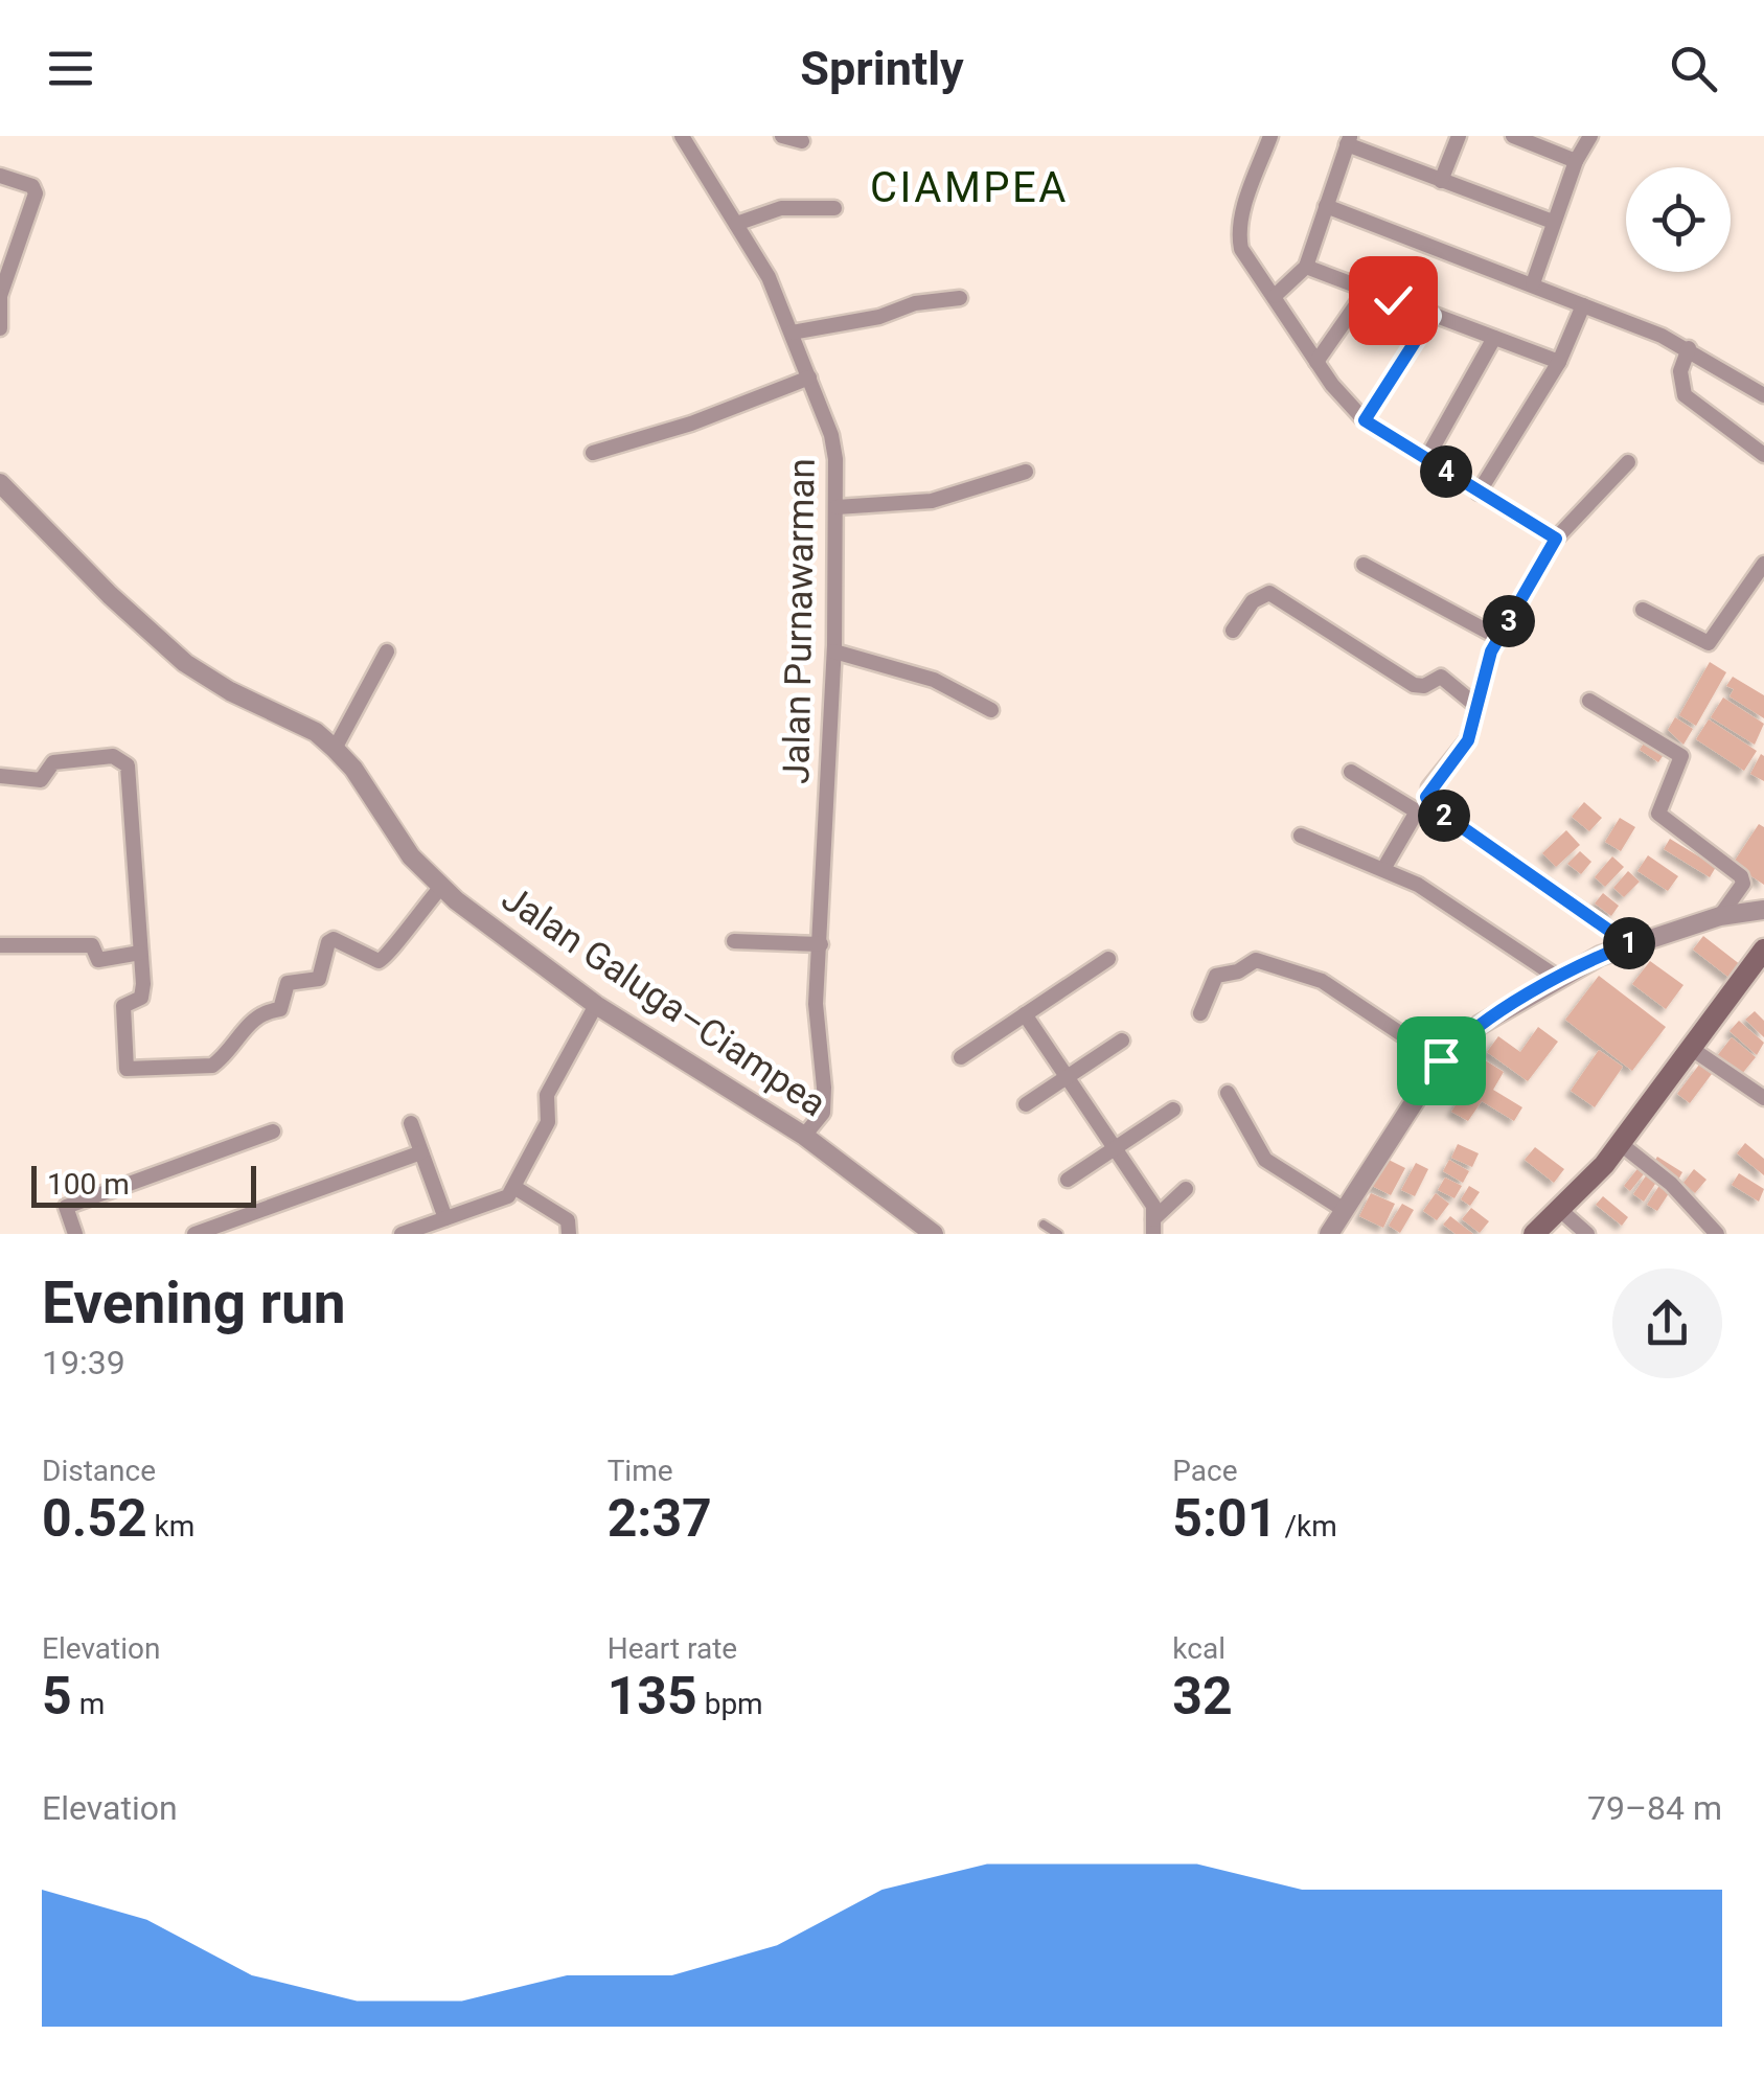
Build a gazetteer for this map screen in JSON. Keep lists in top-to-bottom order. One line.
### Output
{"streets":{"street":["Jalan Purnawarman","Jalan Galuga–Ciampea"]},"crossings":[["Jalan Purnawarman","Jalan Galuga–Ciampea"]],"districts":["CIAMPEA"],"scale_bar":"100 m","page":{"header":"Sprintly","pins":["4","3","2","1"],"scale":"100 m","heading":["Evening run","19:39"],"stats":[["Distance","0.52 km"],["Time","2:37"],["Pace","5:01 /km"],["Elevation","5 m"],["Heart rate","135 bpm"],["kcal","32"]],"chart":["Elevation","79–84 m"]}}
